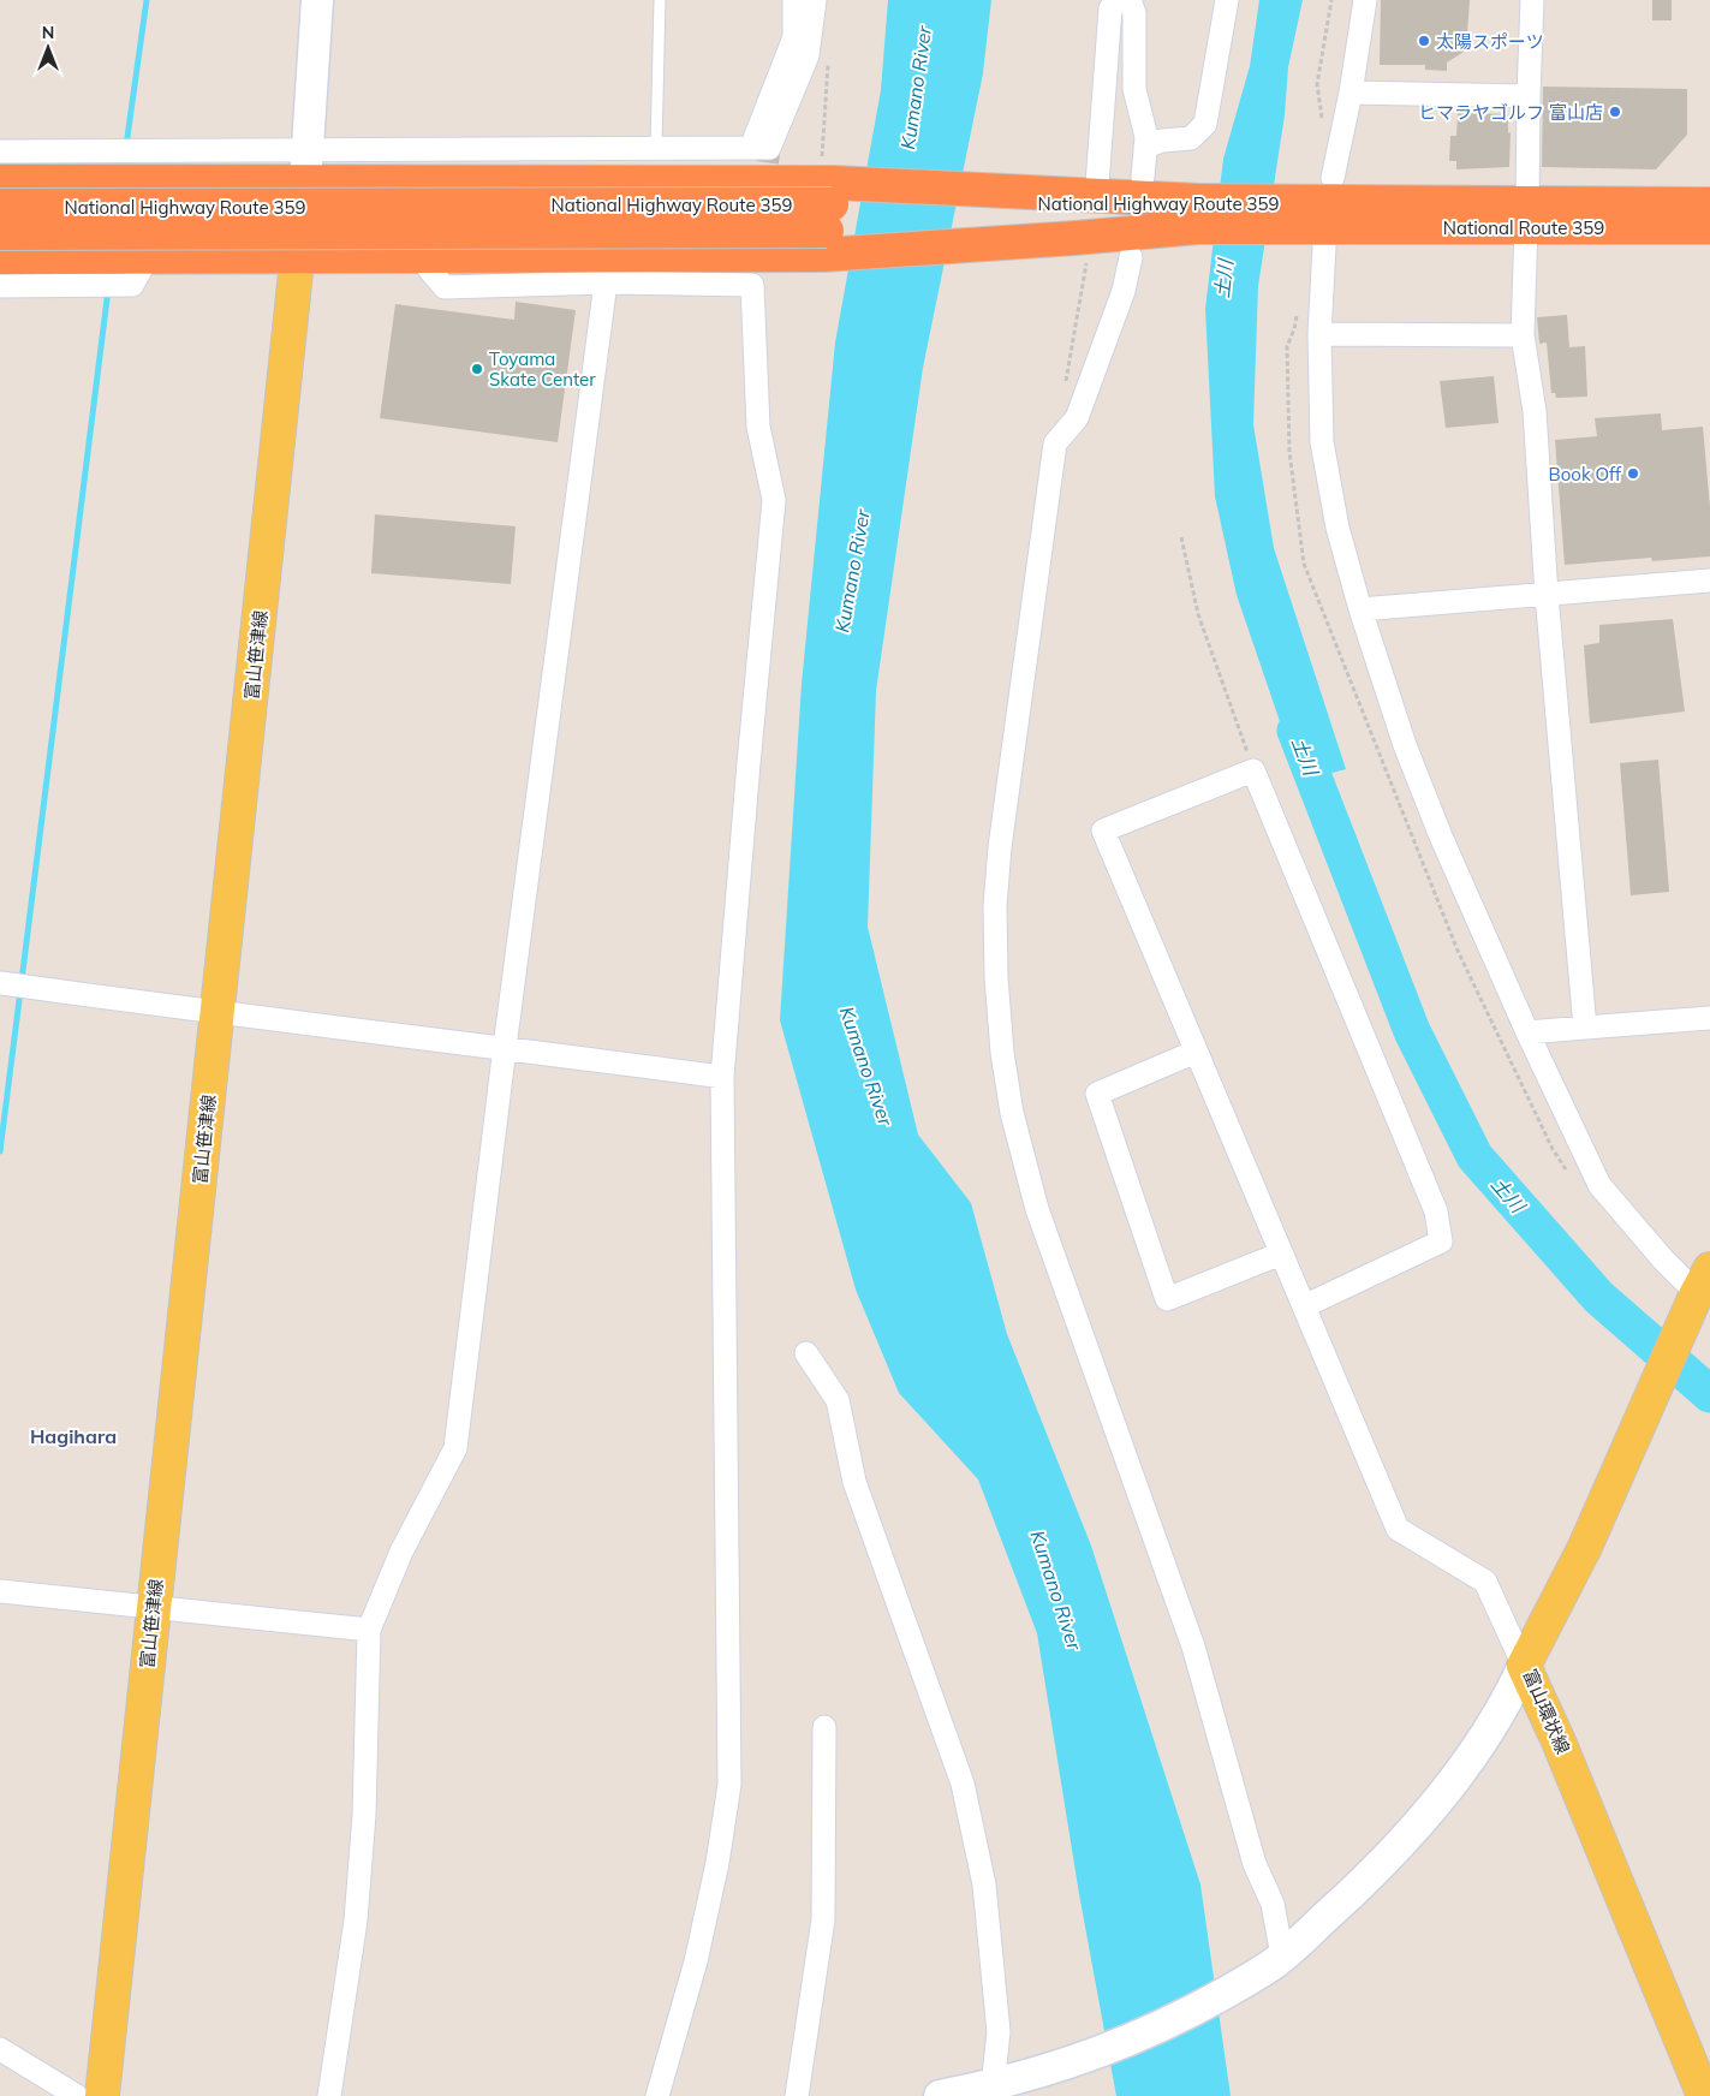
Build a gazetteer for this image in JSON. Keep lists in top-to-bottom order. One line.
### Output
{"streets":{"highway":["National Highway Route 359","National Route 359"],"main road":["富山笹津線","富山環状線"]},"crossings":[["National Highway Route 359","National Route 359"]],"districts":["Hagihara"],"water":["Kumano River","土川"],"places":["太陽スポーツ","ヒマラヤゴルフ 富山店","Toyama Skate Center","Book Off"],"north":"top"}
